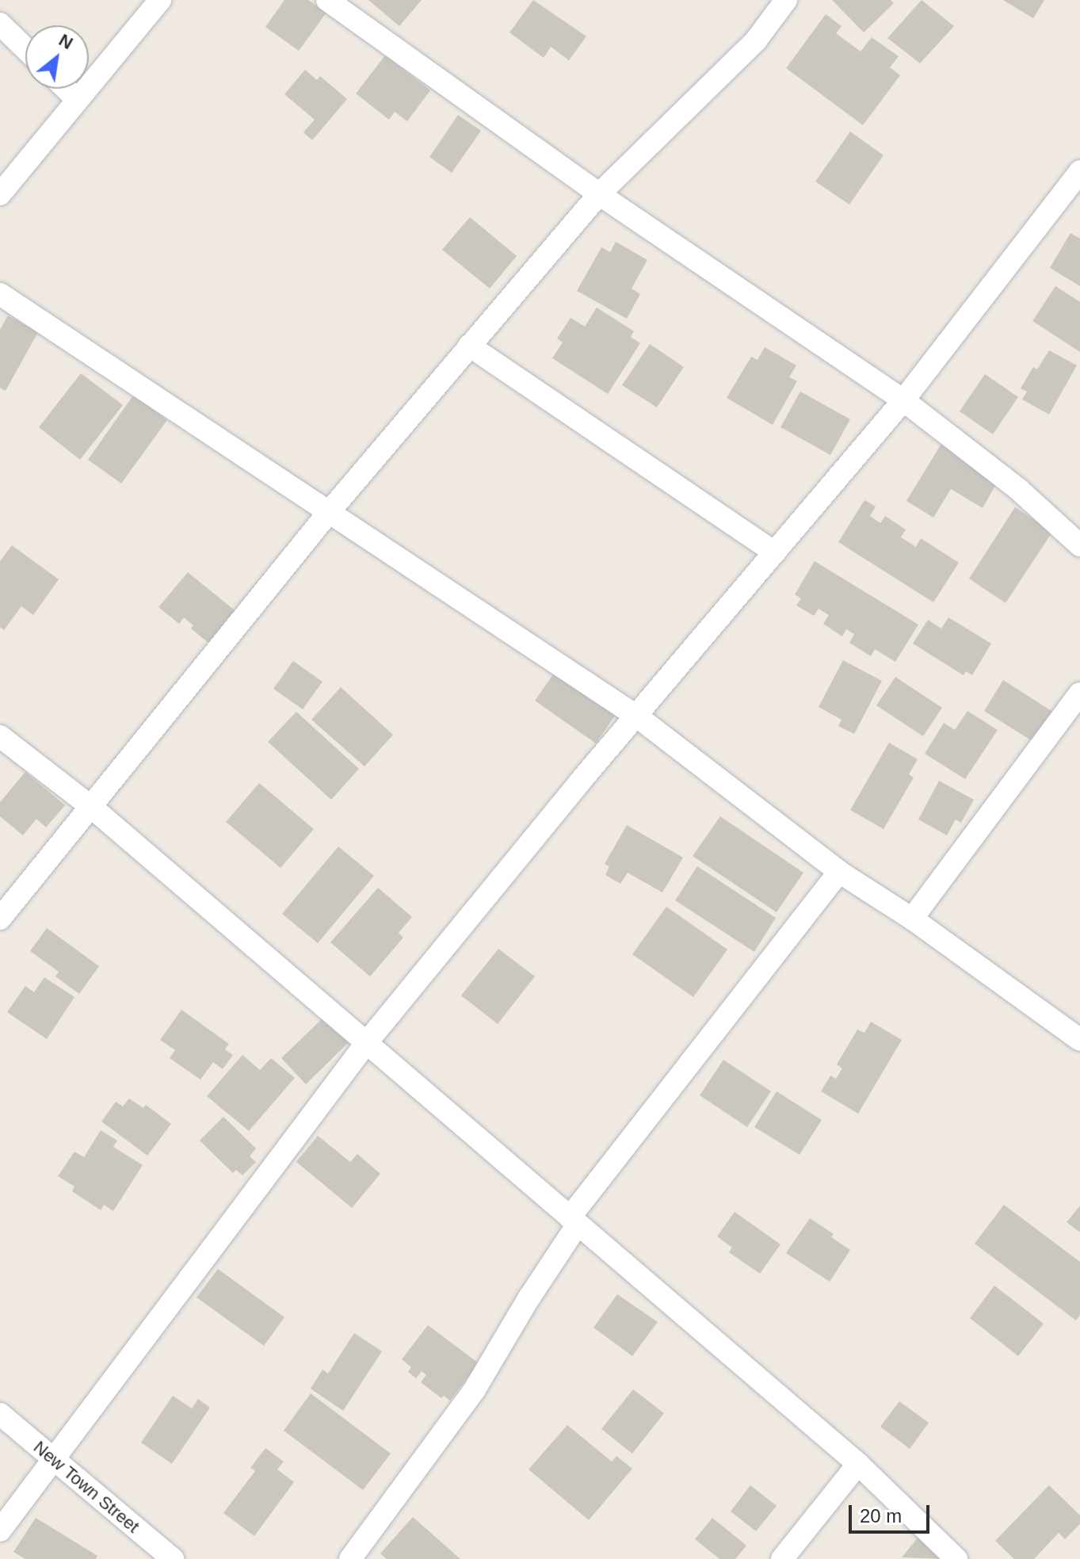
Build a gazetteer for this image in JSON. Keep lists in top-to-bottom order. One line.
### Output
{"streets":{"street":["New Town Street"]},"scale_bar":"20 m","north":"top right"}
